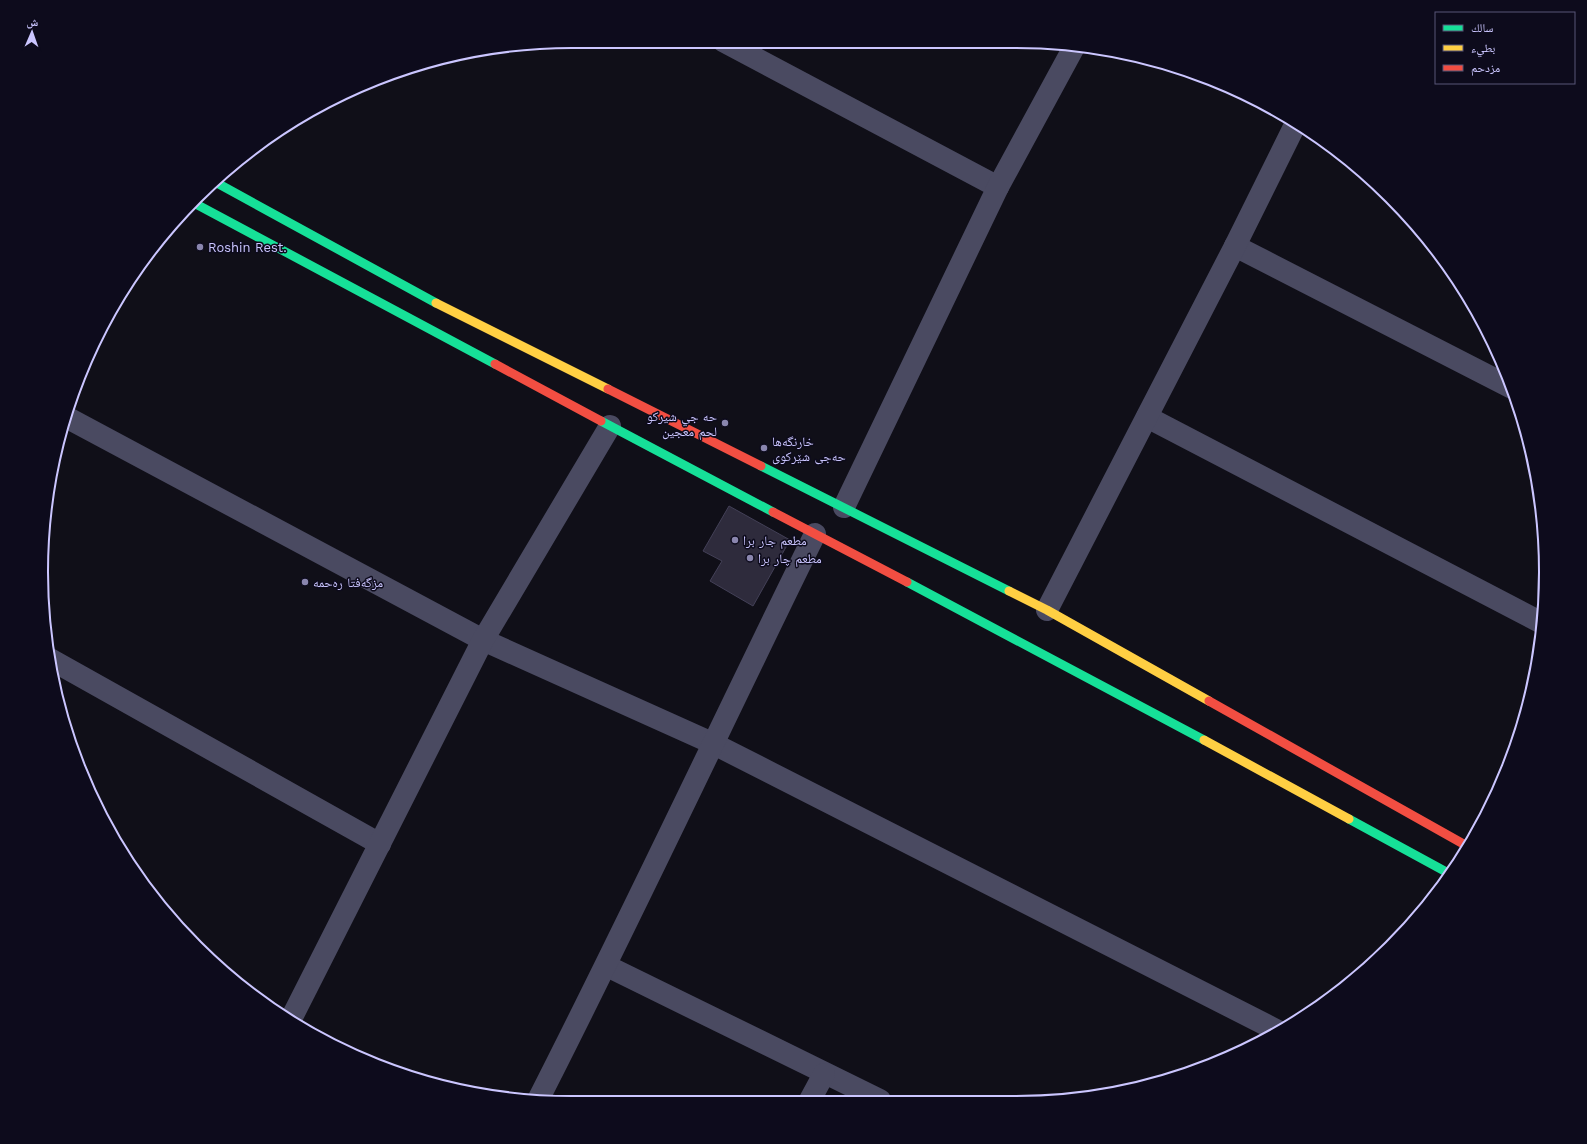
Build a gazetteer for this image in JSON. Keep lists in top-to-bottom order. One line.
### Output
{"places":["Roshin Rest.","حه جي شيركو لحم معجين","خارنگەها حەجى شێركوى","مطعم جار برا","مطعم چار برا","مزگەفتا رەحمە"],"legend":["سالك","بطيء","مزدحم"],"north":"top"}
